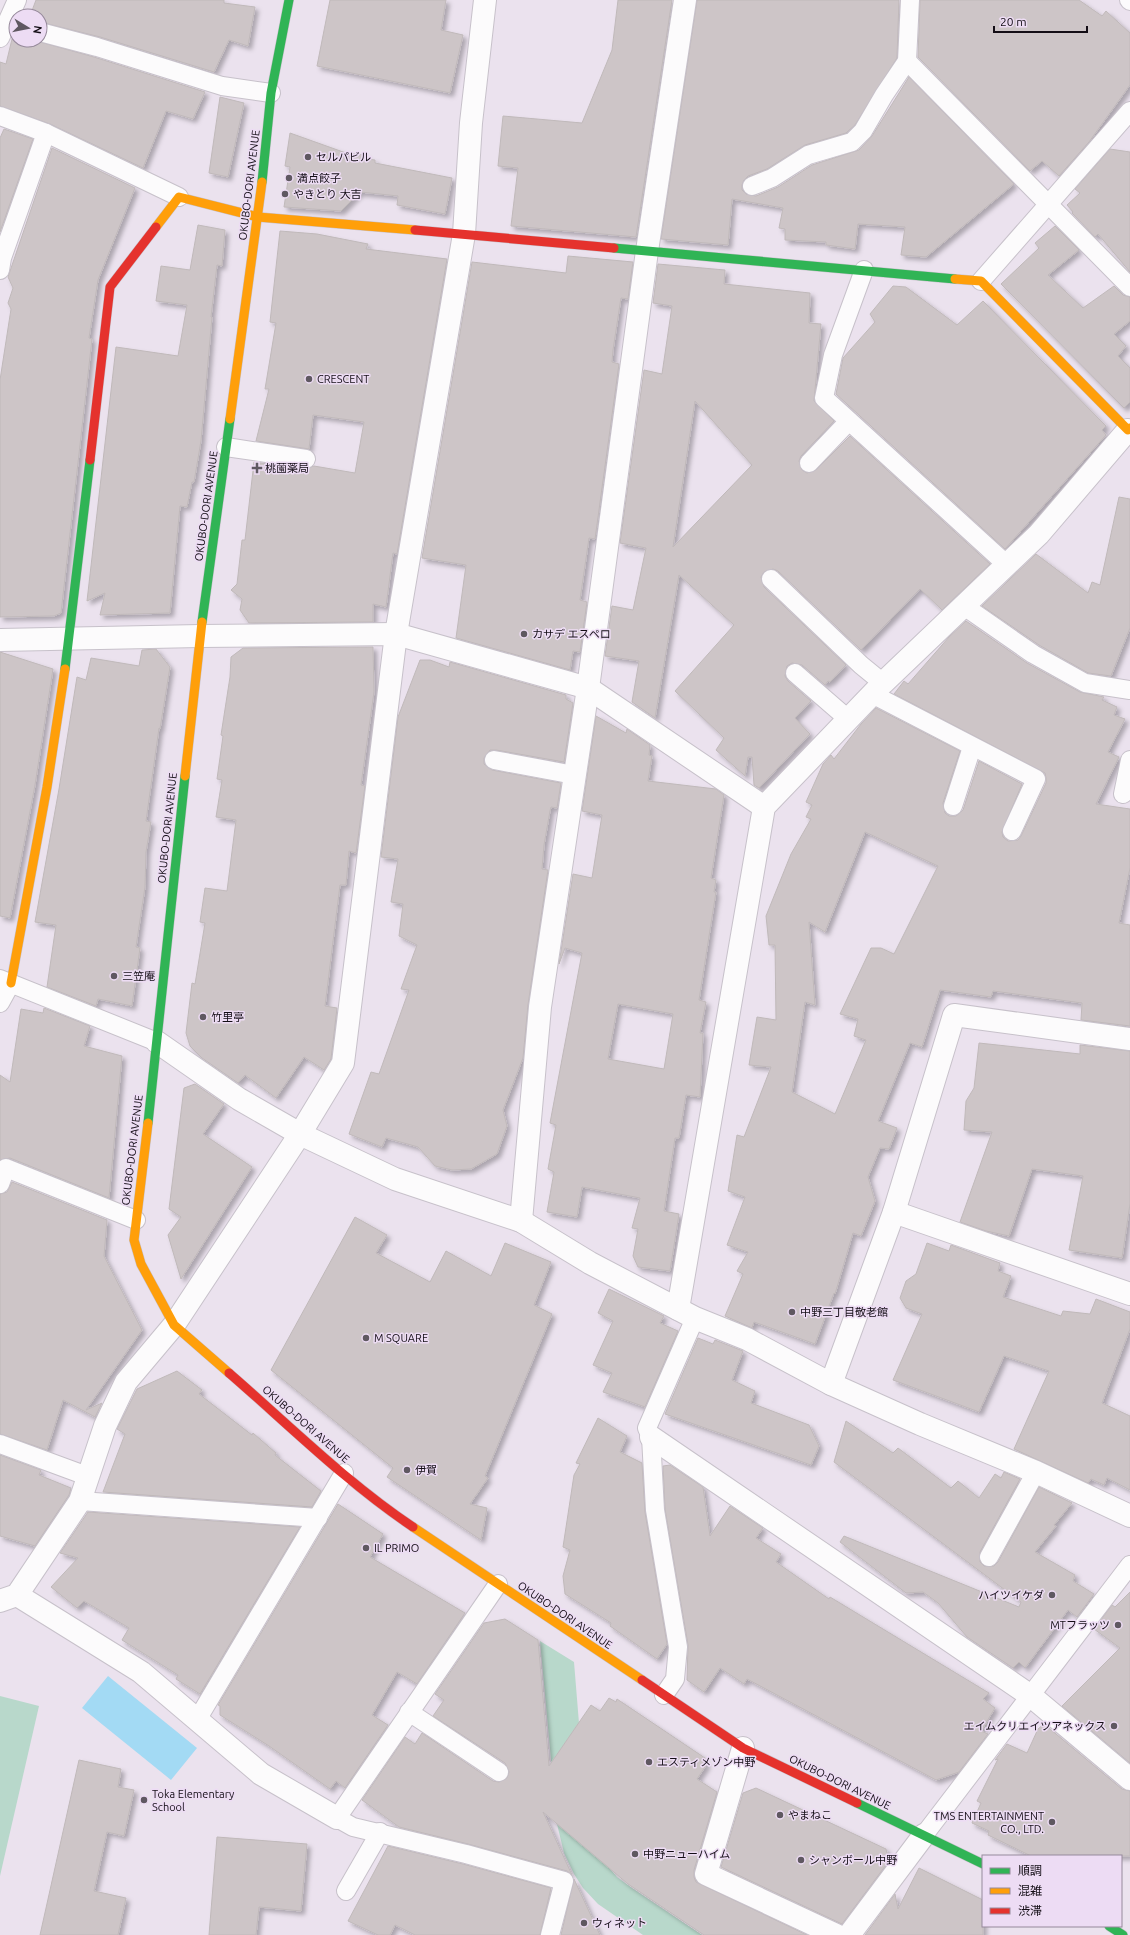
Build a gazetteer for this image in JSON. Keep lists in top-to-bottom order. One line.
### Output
{"streets":{"main road":["OKUBO-DORI AVENUE"]},"places":{"other":["セルパビル","満点餃子","やきとり 大吉","CRESCENT","カサデ エスペロ","三笠庵","竹里亭","中野三丁目敬老館","M SQUARE","伊賀","IL PRIMO","ハイツイケダ","MTフラッツ","エイムクリエイツアネックス","エスティメゾン中野","Toka Elementary School","やまねこ","TMS ENTERTAINMENT CO., LTD.","中野ニューハイム","シャンボール中野","ウィネット"],"health":["桃薗薬局"]},"legend":["順調","混雑","渋滞"],"scale_bar":"20 m","north":"right"}
